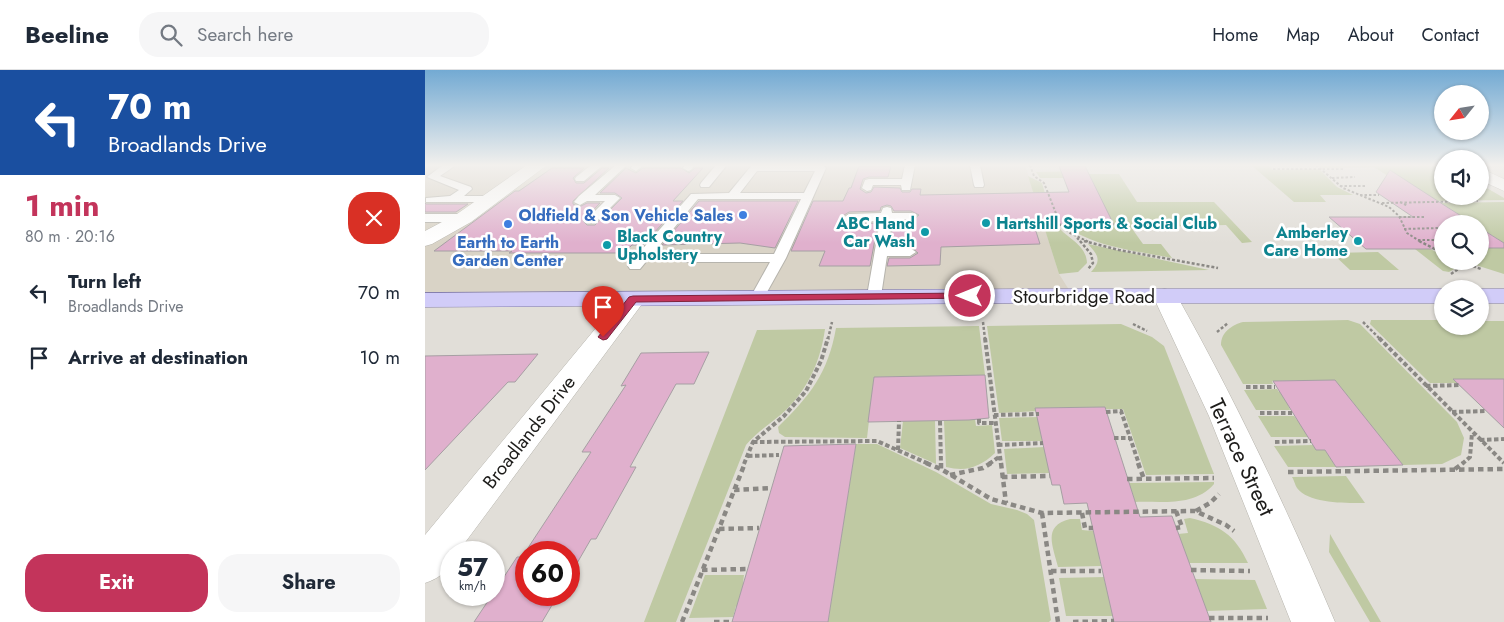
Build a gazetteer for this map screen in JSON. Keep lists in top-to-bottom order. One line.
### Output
{"streets":{"main road":["Stourbridge Road"],"street":["Broadlands Drive","Terrace Street"]},"crossings":[["Stourbridge Road","Broadlands Drive"],["Stourbridge Road","Terrace Street"]],"places":["Oldfield & Son Vehicle Sales","Hartshill Sports & Social Club","Earth to Earth Garden Center","ABC Hand Car Wash","Amberley Care Home","Black Country Upholstery"],"north":"bottom left","page":{"header":"Beeline","search":"Search here","nav":["Home","Map","About","Contact"],"turn":["70 m","Broadlands Drive"],"heading":["1 min","80 m · 20:16"],"list":[{"name":"Turn left","note":"Broadlands Drive","value":"70 m"},{"name":"Arrive at destination","value":"10 m"}],"speed":"57 km/h","limit":"60","buttons":["Exit","Share"]}}
